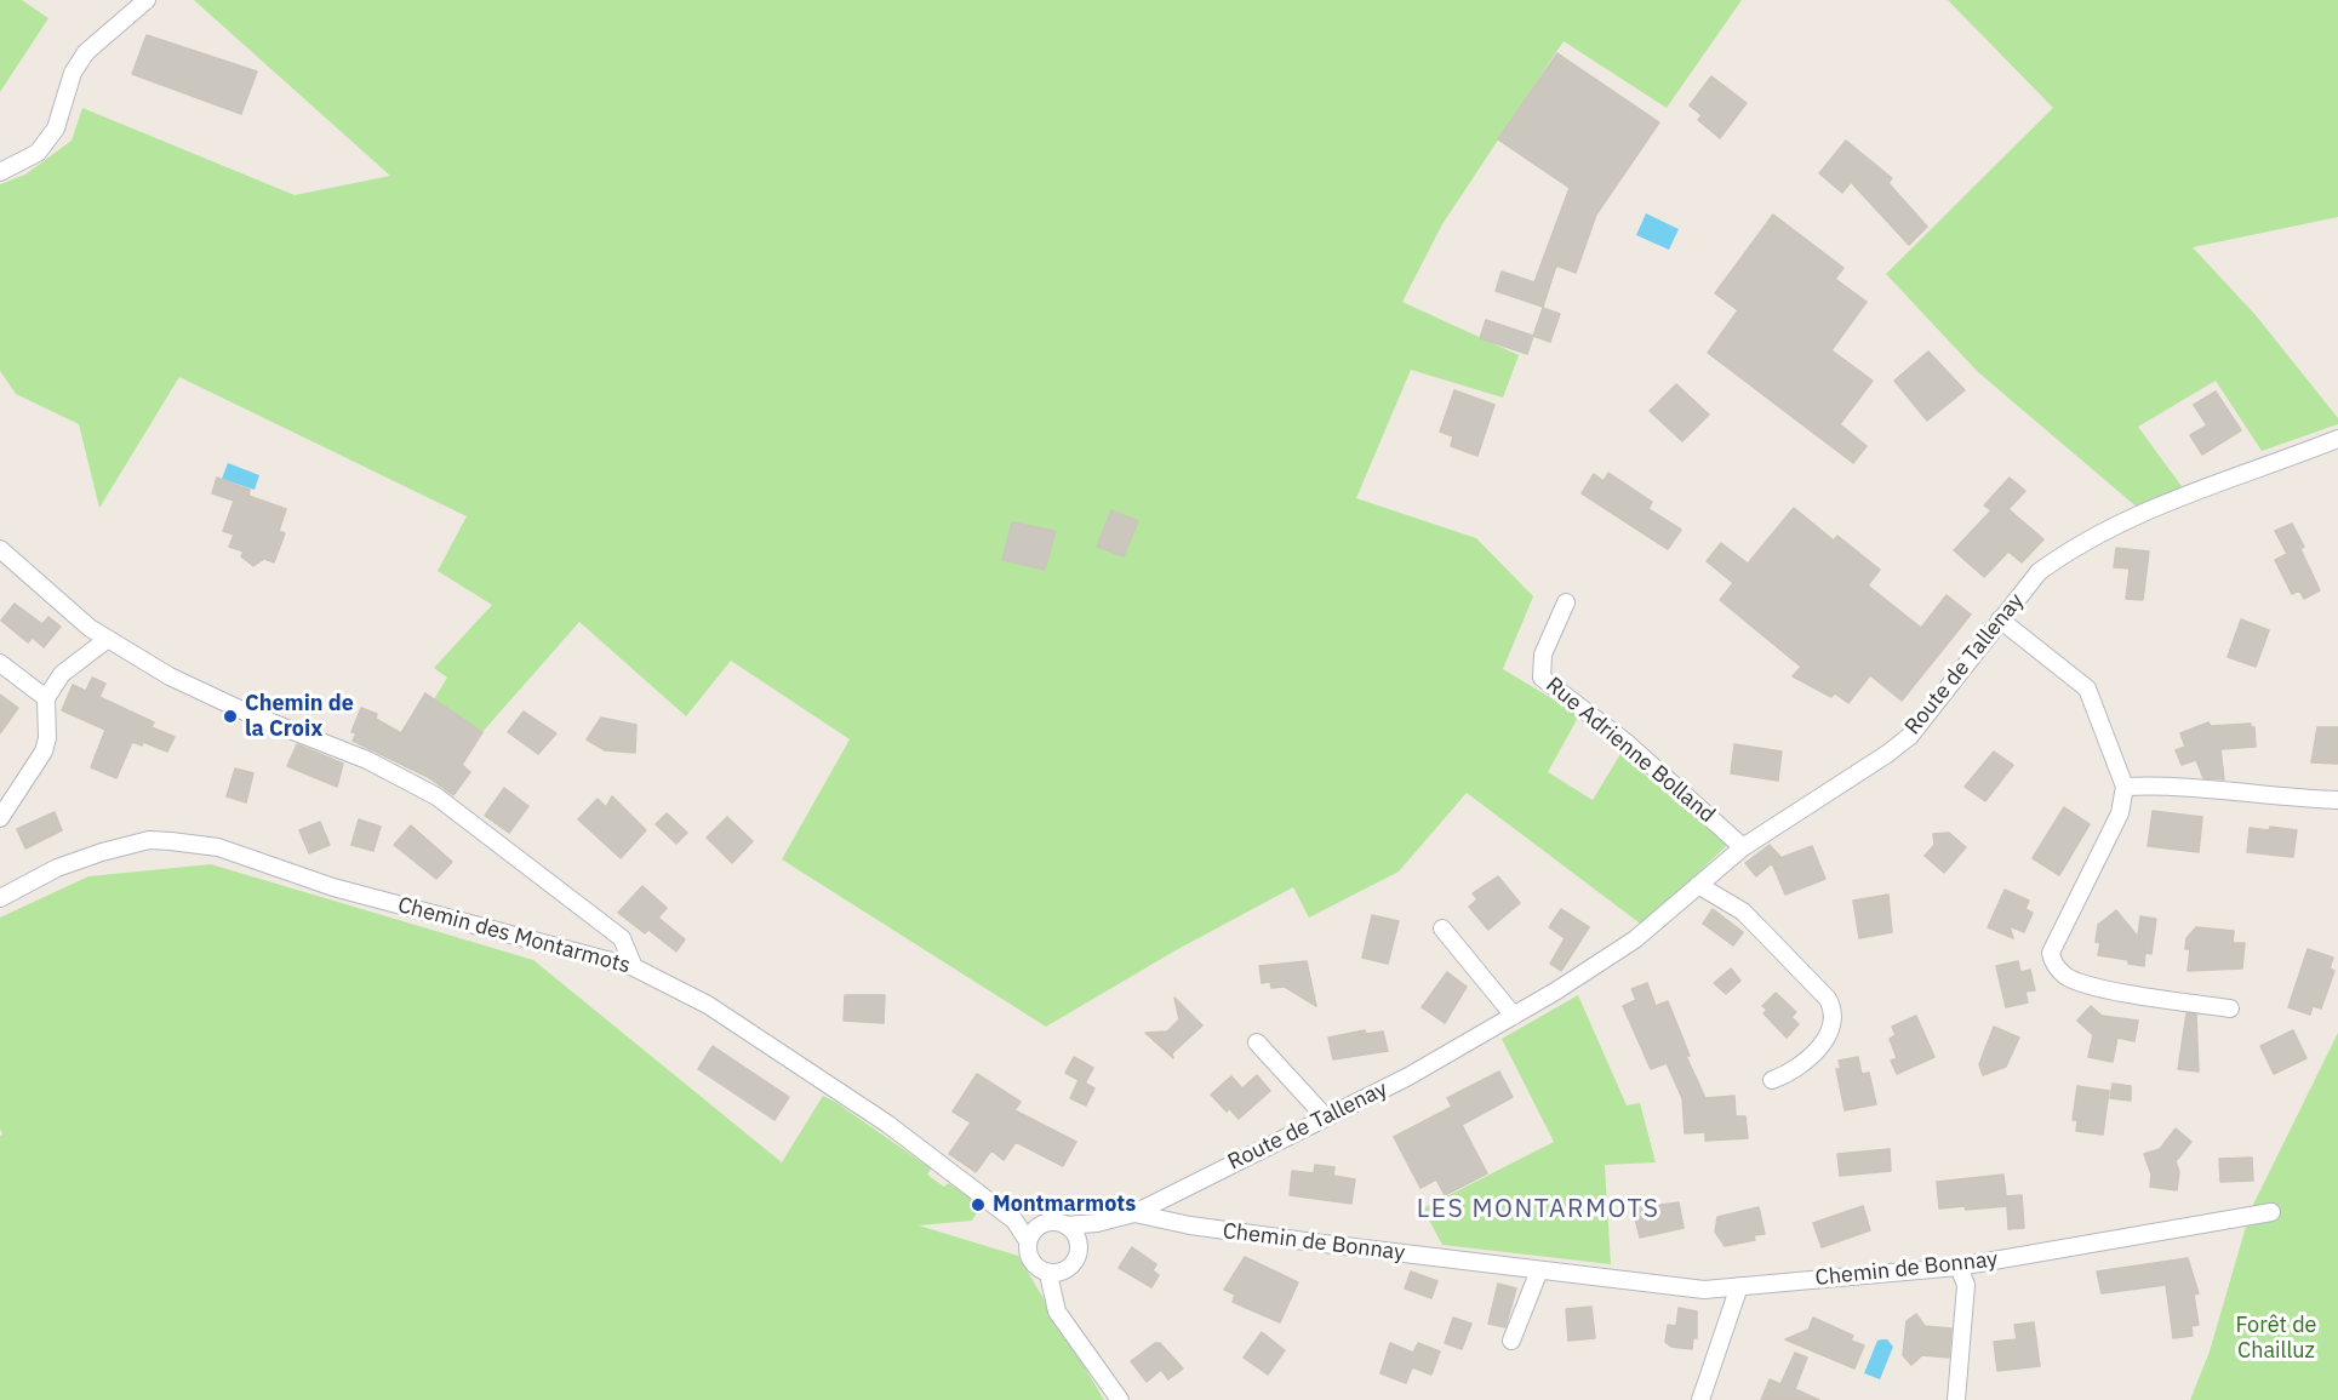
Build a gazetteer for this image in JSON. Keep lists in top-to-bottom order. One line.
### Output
{"streets":{"street":["Route de Tallenay","Rue Adrienne Bolland","Chemin des Montarmots","Chemin de Bonnay"]},"crossings":[["Route de Tallenay","Rue Adrienne Bolland"],["Route de Tallenay","Chemin des Montarmots"],["Route de Tallenay","Chemin de Bonnay"]],"districts":["LES MONTARMOTS"],"parks":["Forêt de Chailluz"],"places":["Chemin de la Croix","Montmarmots"]}
